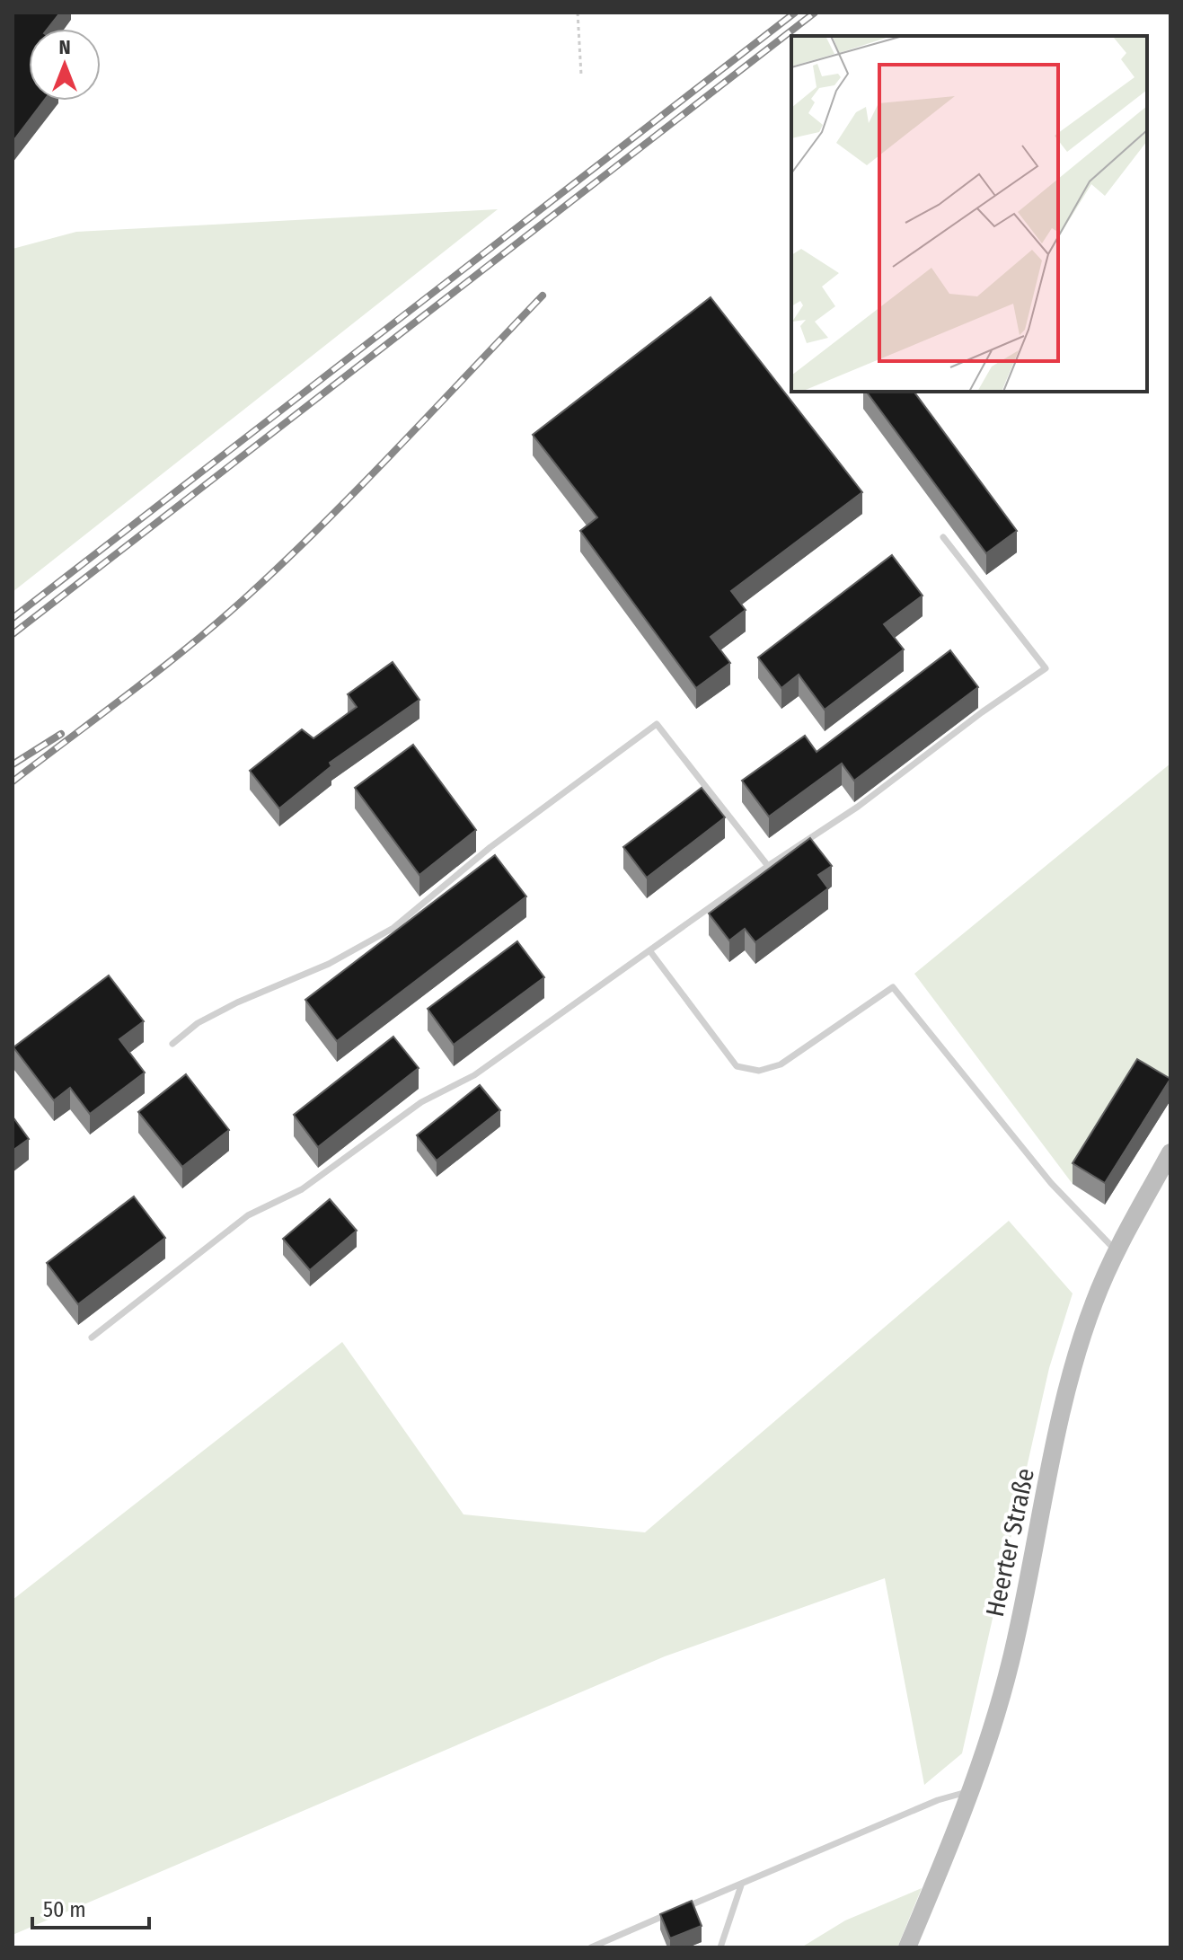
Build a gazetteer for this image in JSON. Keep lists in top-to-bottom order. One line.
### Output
{"streets":{"main road":["Heerter Straße"]},"scale_bar":"50 m","north":"top"}
